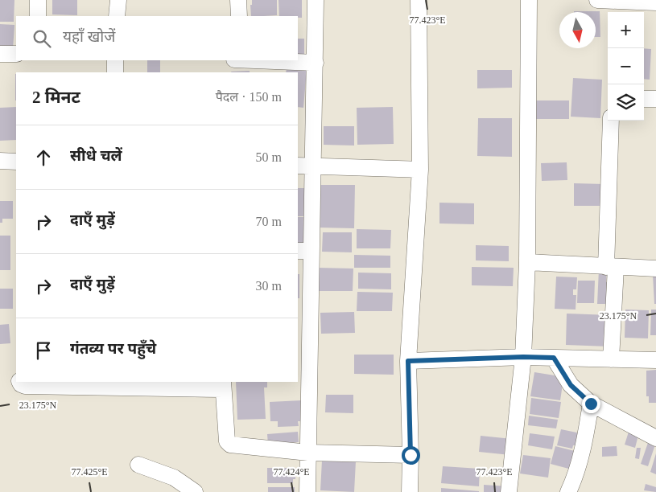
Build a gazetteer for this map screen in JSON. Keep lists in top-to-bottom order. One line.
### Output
{"north":"bottom","page":{"map_buttons":["+","−"],"search":"यहाँ खोजें","heading":["2 मिनट","पैदल · 150 m"],"list":[["सीधे चलें","50 m"],["दाएँ मुड़ें","70 m"],["दाएँ मुड़ें","30 m"],"गंतव्य पर पहुँचे"]},"coordinates":["77.423°E","23.175°N","77.425°E","77.424°E"]}
